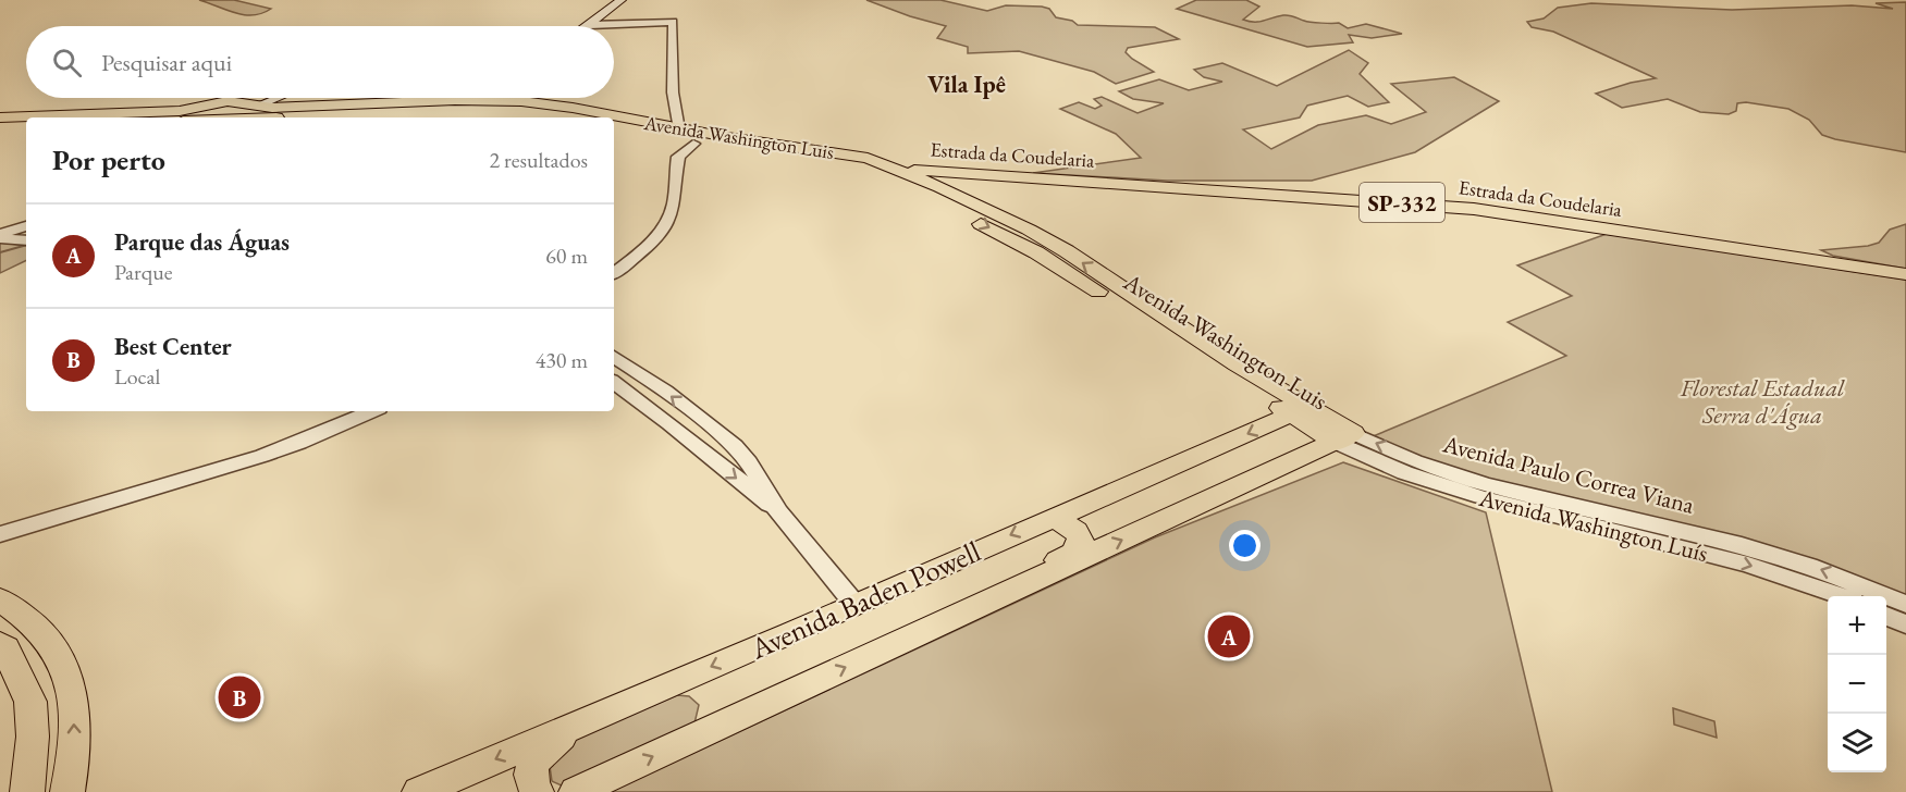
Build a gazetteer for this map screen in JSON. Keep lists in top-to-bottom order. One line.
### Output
{"streets":{"main road":["Avenida Washington Luis","Estrada da Coudelaria","SP-332","Avenida Baden Powell"],"street":["Avenida Paulo Correa Viana","Avenida Washington Luís"]},"crossings":[["Avenida Washington Luis","Avenida Paulo Correa Viana"],["Avenida Washington Luis","Avenida Washington Luís"],["Avenida Washington Luis","Avenida Baden Powell"],["Avenida Paulo Correa Viana","Avenida Washington Luís"],["Avenida Paulo Correa Viana","Avenida Baden Powell"],["Avenida Washington Luís","Avenida Baden Powell"]],"one_way":["Avenida Paulo Correa Viana","Avenida Washington Luís"],"districts":["Vila Ipê"],"parks":["Florestal Estadual Serra d'Água"],"page":{"search":"Pesquisar aqui","heading":["Por perto","2 resultados"],"list":[{"mark":"A","name":"Parque das Águas","note":"Parque","value":"60 m"},{"mark":"B","name":"Best Center","note":"Local","value":"430 m"}],"map_buttons":["+","−"],"pins":["A","B"]}}
